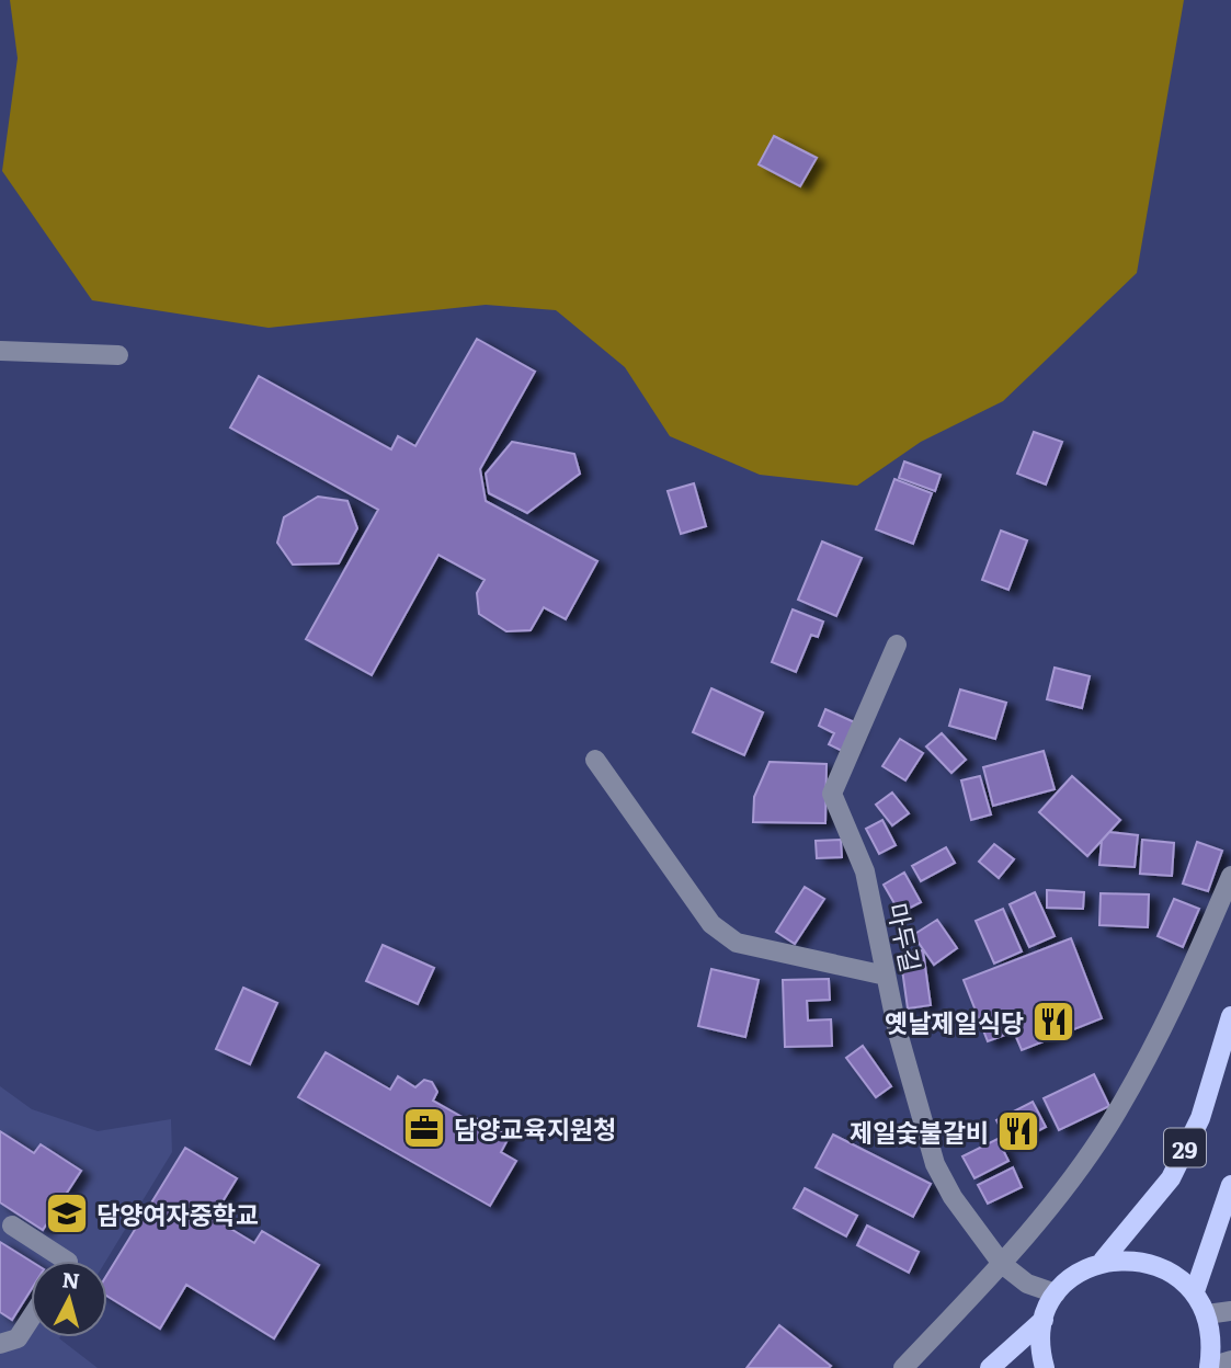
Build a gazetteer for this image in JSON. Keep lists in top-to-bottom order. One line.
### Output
{"streets":{"main road":["29"],"street":["마두길"]},"places":{"restaurant":["옛날제일식당","제일숯불갈비"],"office":["담양교육지원청"],"school or university":["담양여자중학교"]},"north":"top"}
